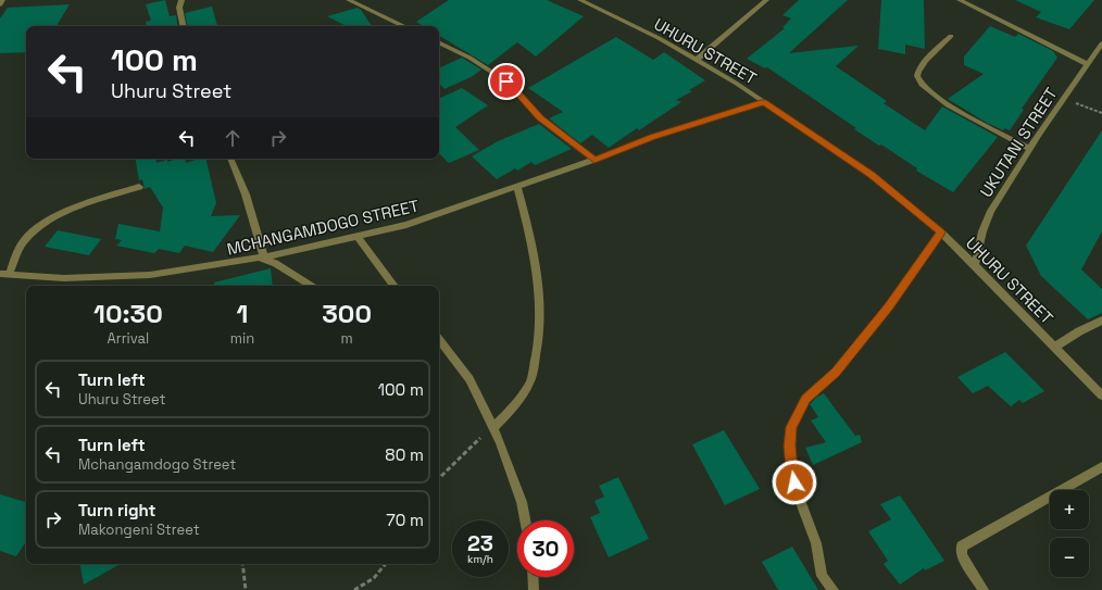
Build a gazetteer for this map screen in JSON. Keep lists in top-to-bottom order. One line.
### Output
{"streets":{"street":["UHURU STREET","UKUTANI STREET","MCHANGAMDOGO STREET"]},"crossings":[["UHURU STREET","UKUTANI STREET"],["UHURU STREET","MCHANGAMDOGO STREET"]],"page":{"turn":["100 m","Uhuru Street"],"eta":["10:30","Arrival","1","min","300","m"],"list":[{"name":"Turn left","note":"Uhuru Street","value":"100 m"},{"name":"Turn left","note":"Mchangamdogo Street","value":"80 m"},{"name":"Turn right","note":"Makongeni Street","value":"70 m"}],"map_buttons":["+","−"],"speed":"23 km/h","limit":"30"}}
